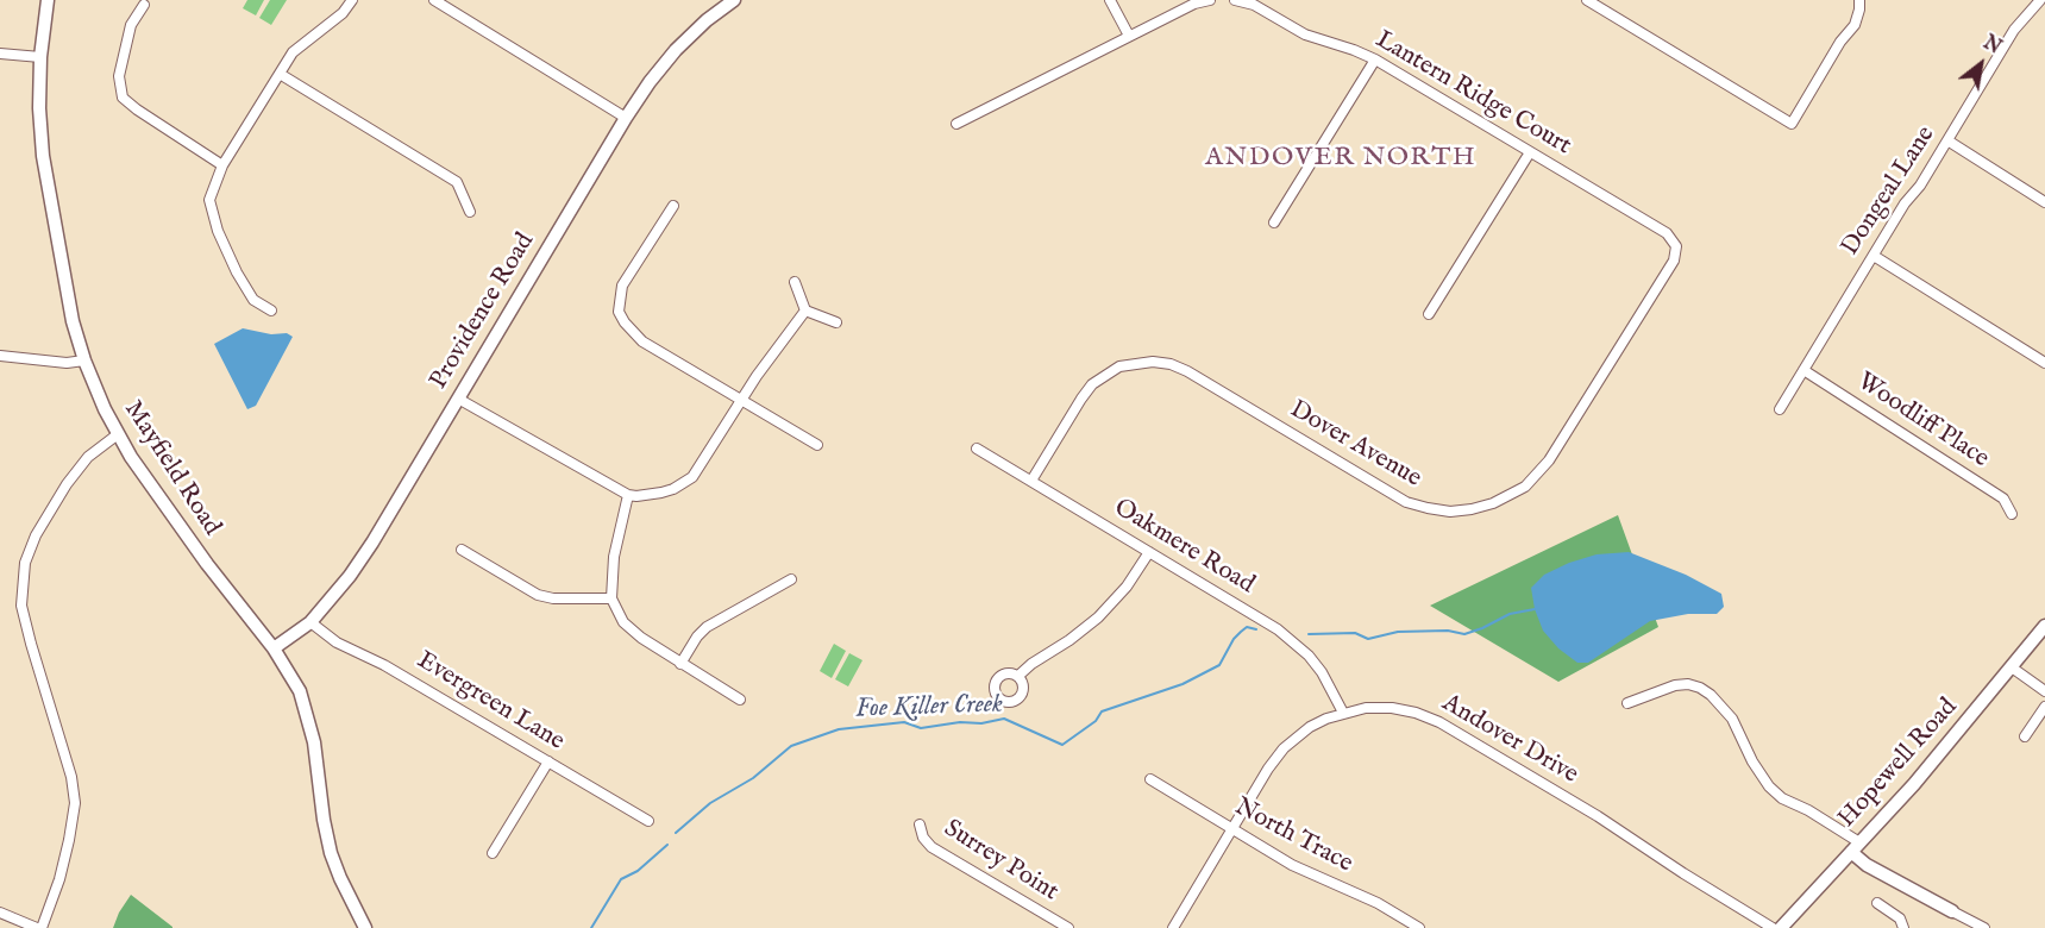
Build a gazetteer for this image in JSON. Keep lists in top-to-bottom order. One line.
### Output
{"streets":{"street":["Lantern Ridge Court","Dongeal Lane","Providence Road","Woodliff Place","Dover Avenue","Mayfield Road","Oakmere Road","Evergreen Lane","Andover Drive","Hopewell Road","North Trace","Surrey Point"]},"crossings":[["Lantern Ridge Court","Dover Avenue"],["Dongeal Lane","Woodliff Place"],["Providence Road","Mayfield Road"],["Providence Road","Evergreen Lane"],["Dover Avenue","Oakmere Road"],["Oakmere Road","Andover Drive"],["Andover Drive","North Trace"]],"districts":["ANDOVER NORTH"],"water":["Foe Killer Creek"],"north":"top right"}
